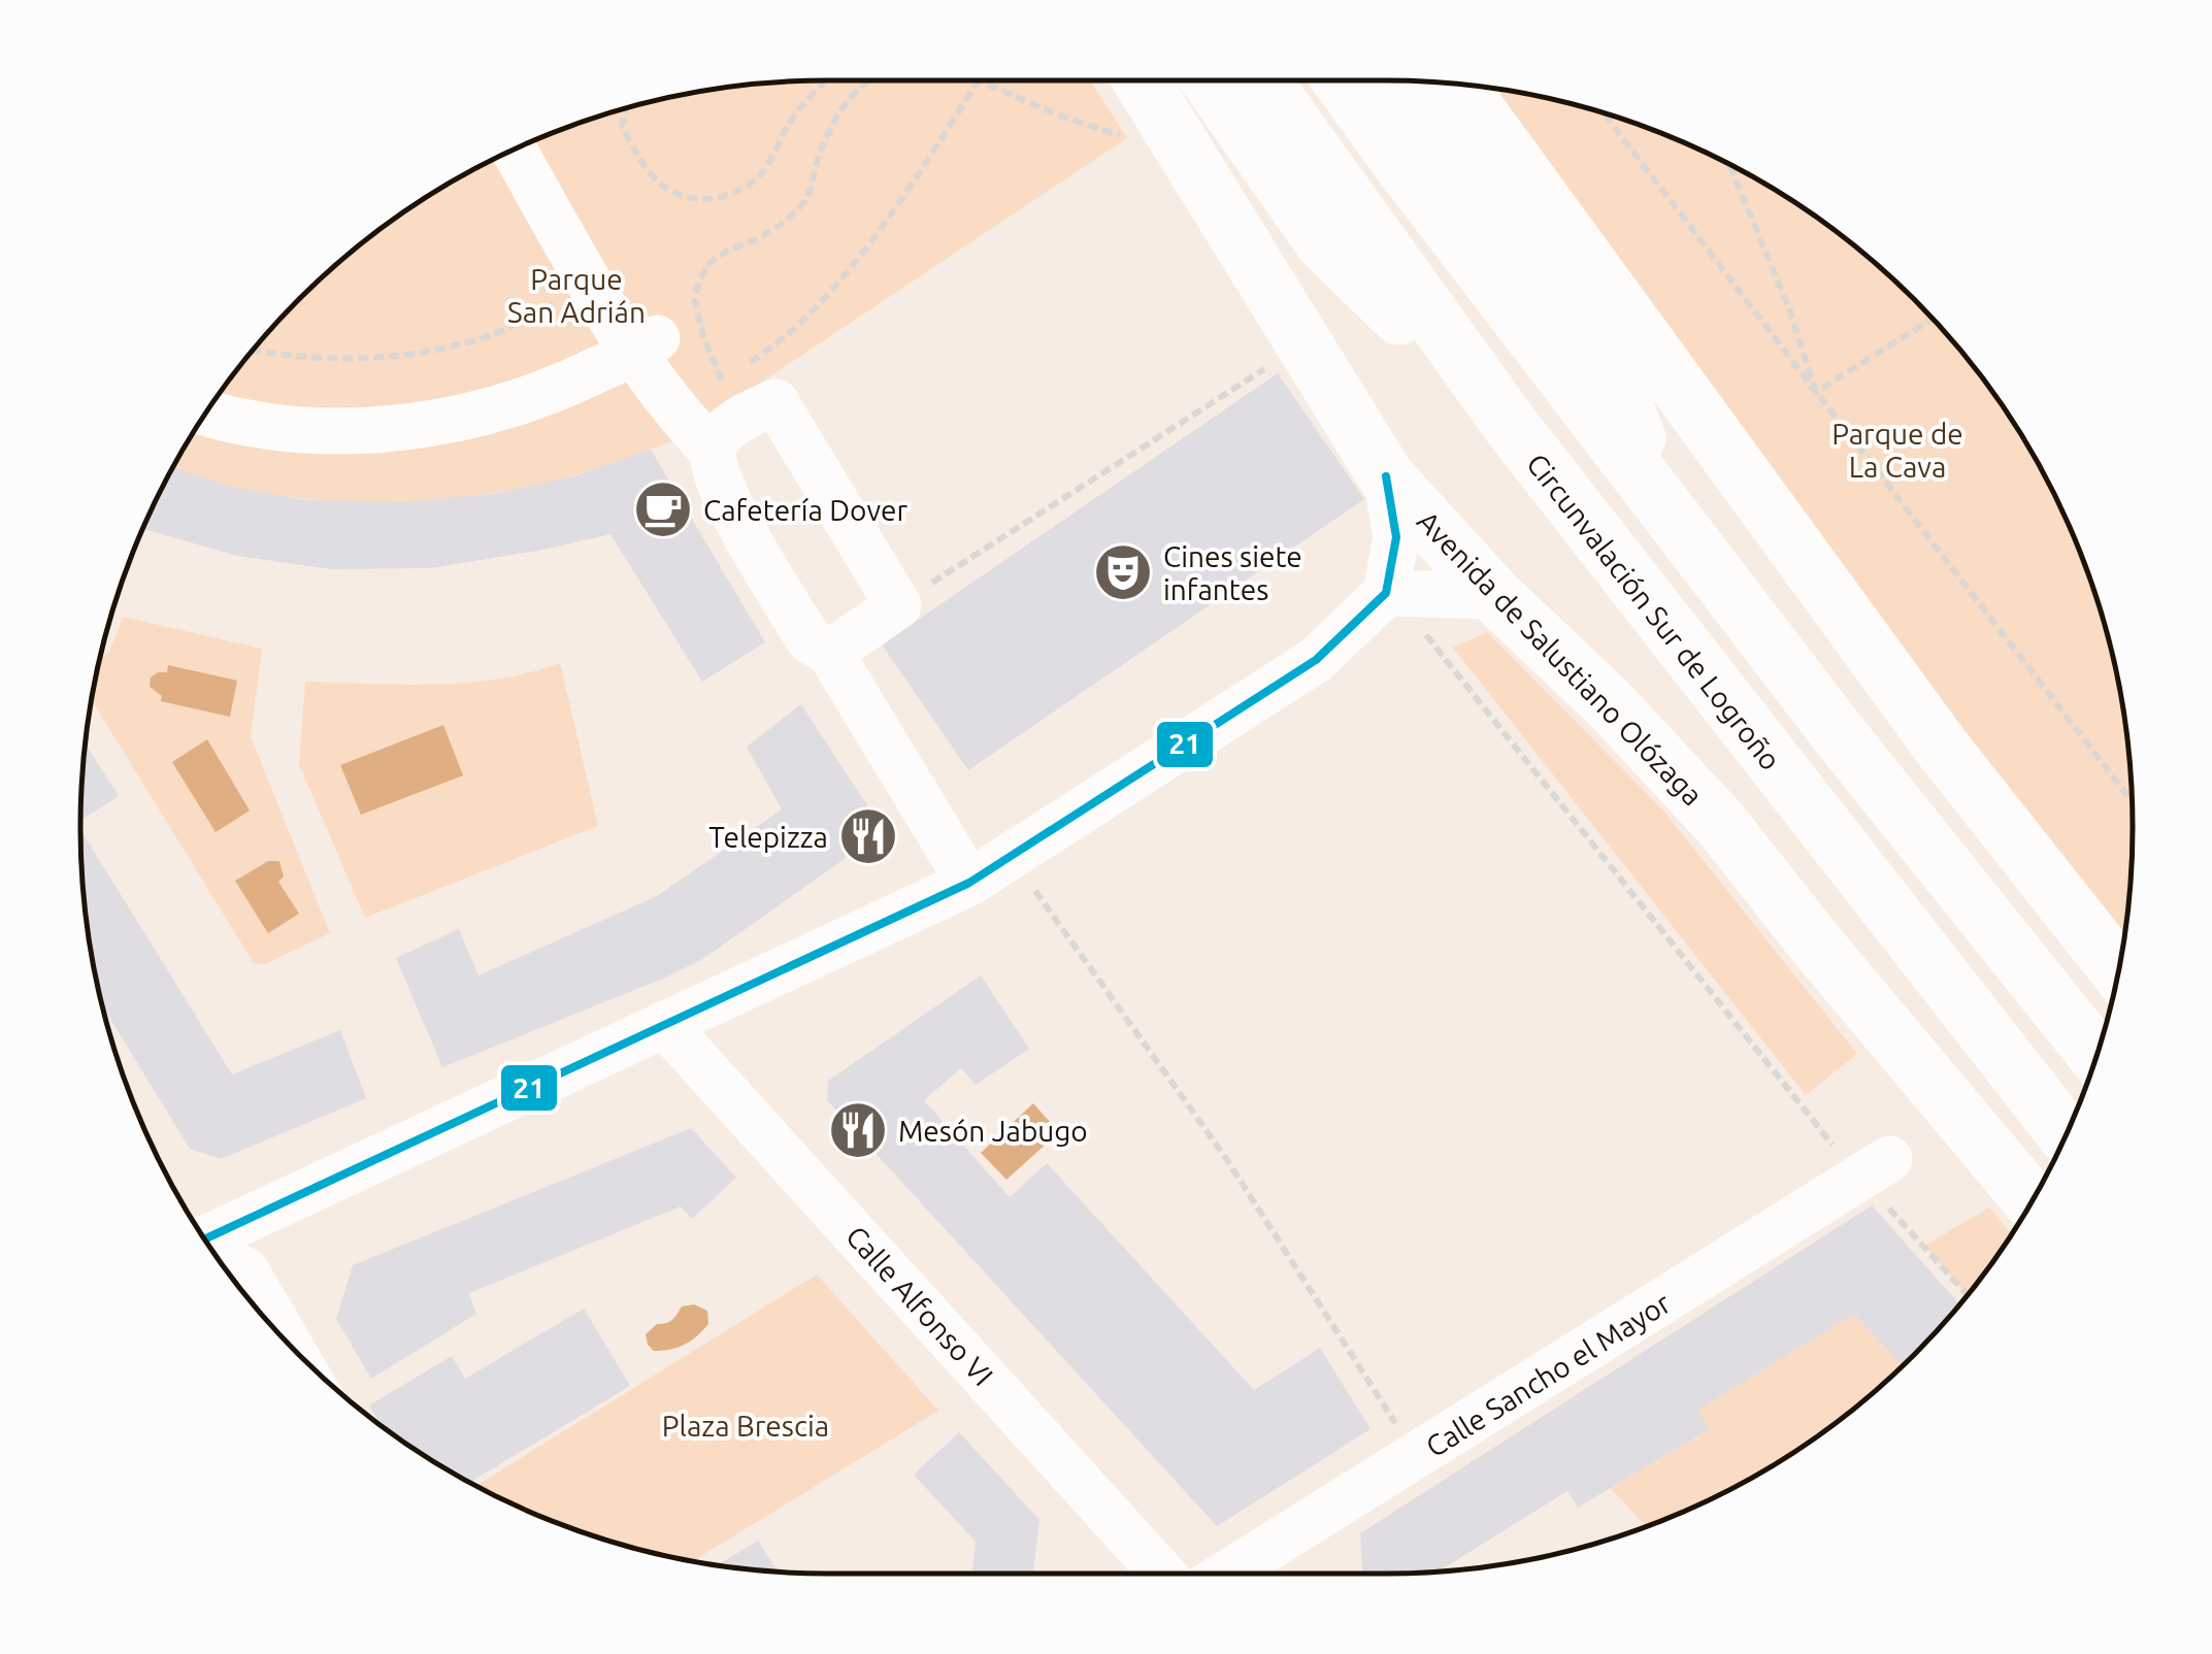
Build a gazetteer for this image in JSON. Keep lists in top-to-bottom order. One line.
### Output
{"streets":{"main road":["Circunvalación Sur de Logroño","Avenida de Salustiano Olózaga"],"street":["Calle Alfonso VI","Calle Sancho el Mayor"]},"parks":["Parque San Adrián","Parque de La Cava","Plaza Brescia"],"places":{"cafe":["Cafetería Dover"],"theatre":["Cines siete infantes"],"restaurant":["Telepizza","Mesón Jabugo"]},"lines":["transit line 21"]}
